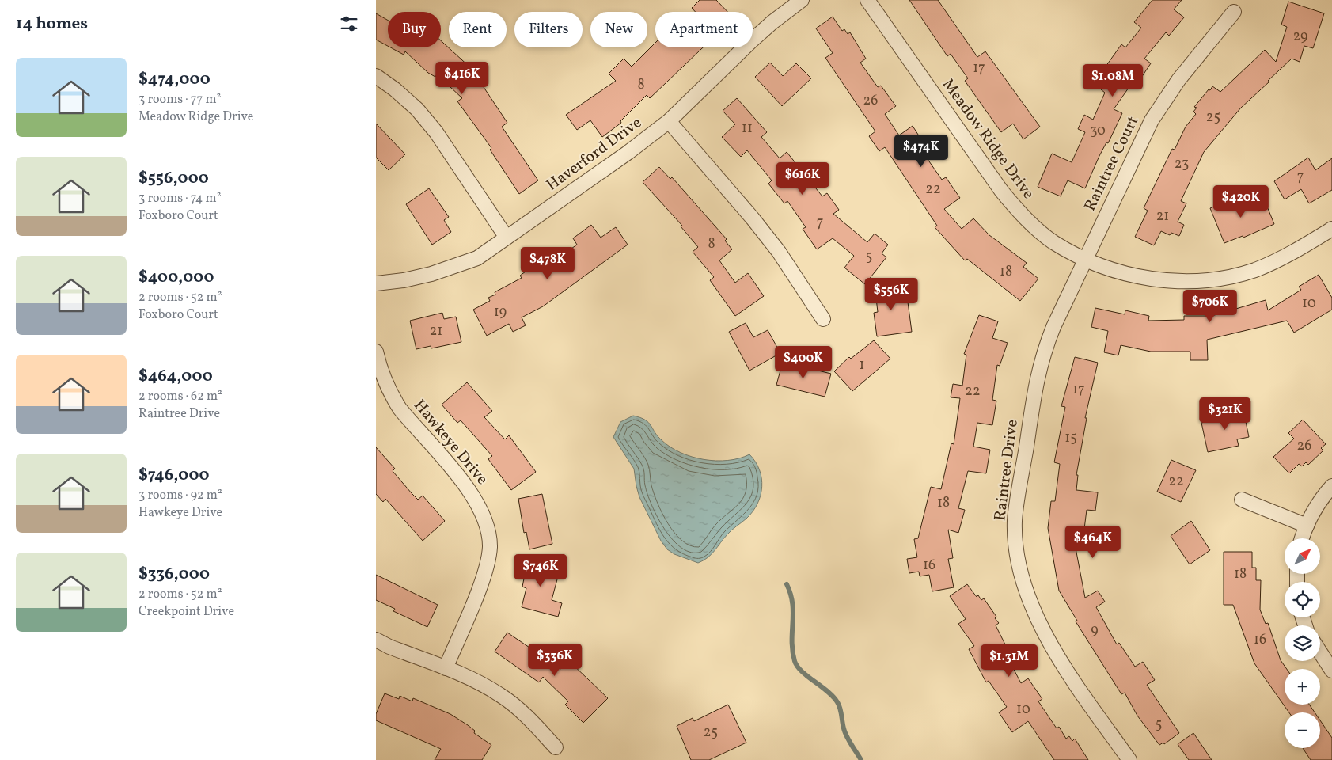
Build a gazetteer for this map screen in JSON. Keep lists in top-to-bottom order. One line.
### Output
{"streets":{"street":["Meadow Ridge Drive","Haverford Drive","Raintree Court","Hawkeye Drive","Raintree Drive"]},"crossings":[["Meadow Ridge Drive","Raintree Court"],["Meadow Ridge Drive","Raintree Drive"],["Raintree Court","Raintree Drive"]],"house_numbers":["29","17","8","26","25","11","30","23","7","22","21","7","8","5","18","10","19","21","1","17","22","15","26","22","18","16","18","9","16","10","5","25"],"north":"top right","page":{"heading":"14 homes","chip":["Buy","Rent","Filters","New","Apartment"],"list":[{"name":"$474,000","note":"3 rooms · 77 m² · Meadow Ridge Drive"},{"name":"$556,000","note":"3 rooms · 74 m² · Foxboro Court"},{"name":"$400,000","note":"2 rooms · 52 m² · Foxboro Court"},{"name":"$464,000","note":"2 rooms · 62 m² · Raintree Drive"},{"name":"$746,000","note":"3 rooms · 92 m² · Hawkeye Drive"},{"name":"$336,000","note":"2 rooms · 52 m² · Creekpoint Drive"}],"price":["$416K","$1.08M","$474K","$616K","$420K","$478K","$556K","$706K","$400K","$321K","$464K","$746K","$336K","$1.31M"],"map_buttons":["+","−"]}}
